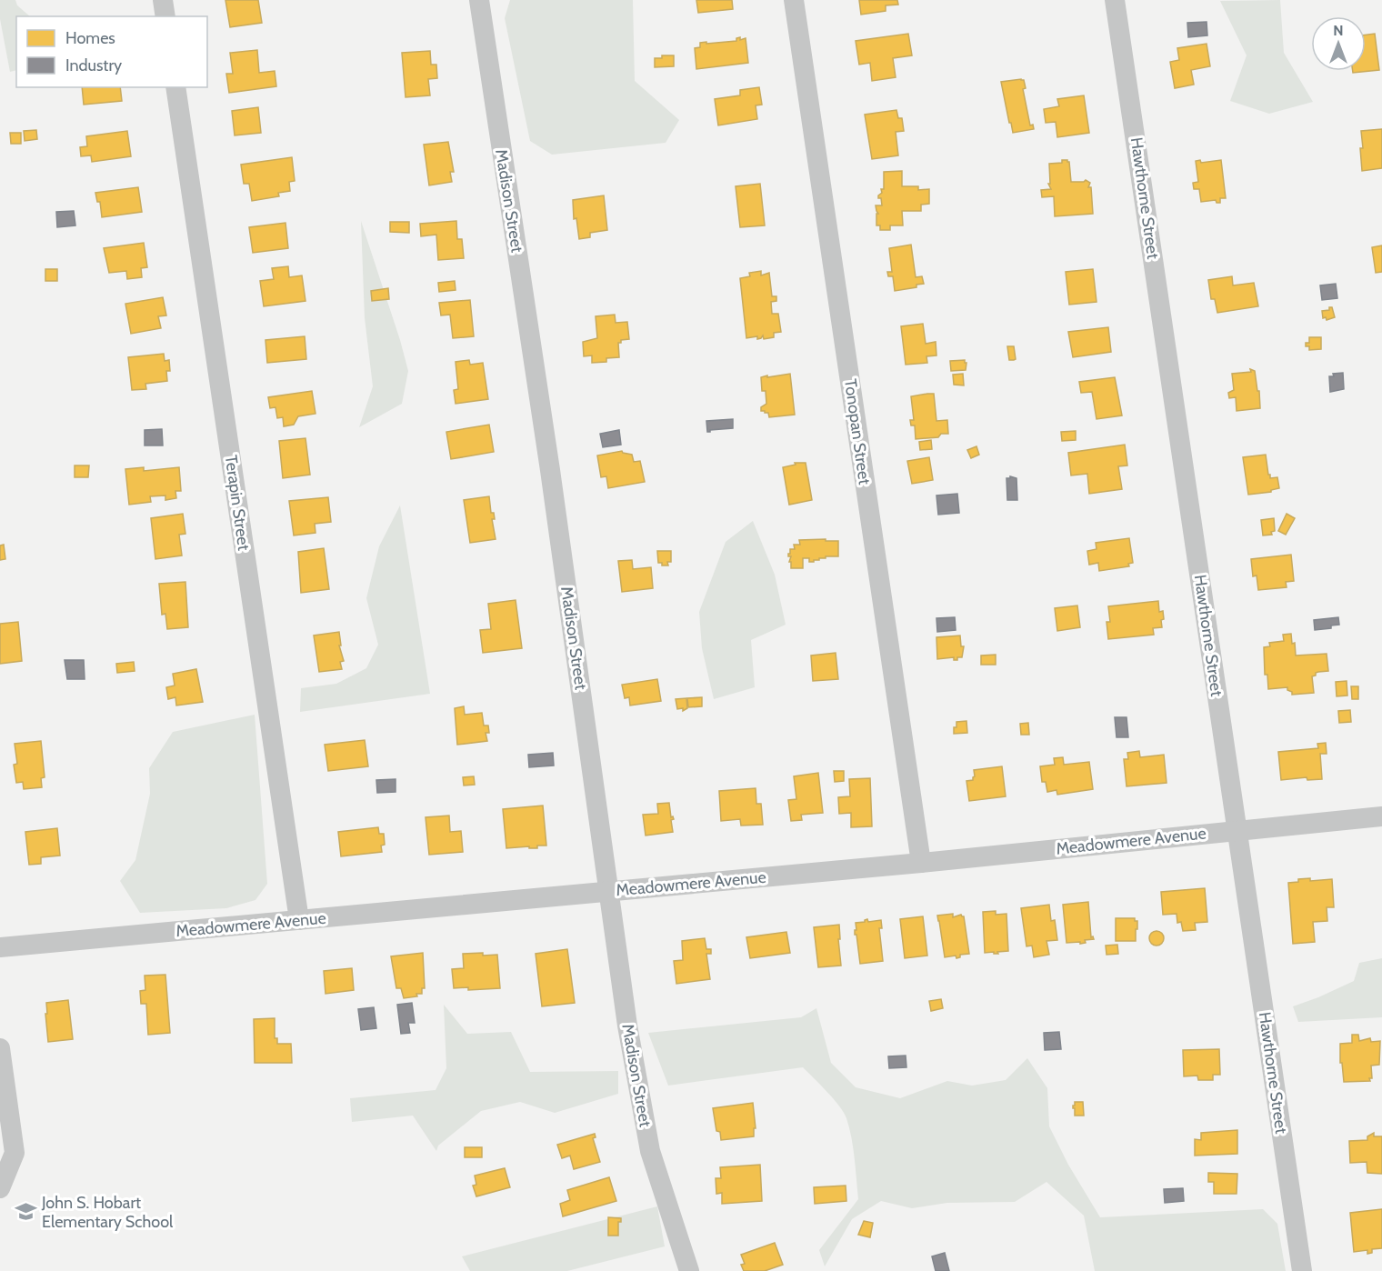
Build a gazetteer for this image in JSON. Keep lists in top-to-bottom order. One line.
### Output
{"streets":{"street":["Hawthorne Street","Madison Street","Tonopan Street","Terapin Street","Meadowmere Avenue"]},"crossings":[["Hawthorne Street","Meadowmere Avenue"],["Madison Street","Meadowmere Avenue"],["Tonopan Street","Meadowmere Avenue"],["Terapin Street","Meadowmere Avenue"]],"places":{"school or university":["John S. Hobart Elementary School"]},"legend":["Homes","Industry"],"north":"top"}
